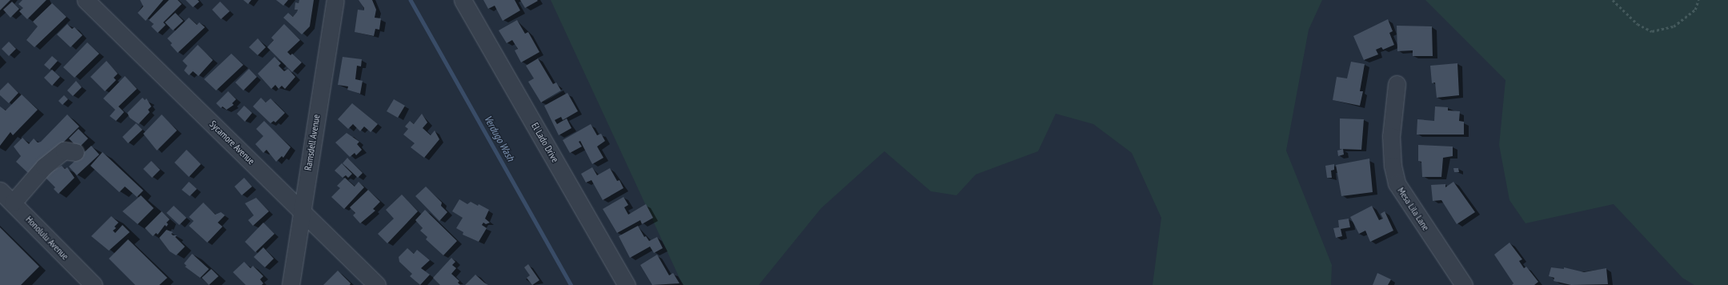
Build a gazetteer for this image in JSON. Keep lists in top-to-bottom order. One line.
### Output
{"streets":{"street":["Sycamore Avenue","Ramsdell Avenue","El Lado Drive","Mesa Lila Lane","Honolulu Avenue"]},"crossings":[["Sycamore Avenue","Ramsdell Avenue"]],"water":["Verdugo Wash"]}
